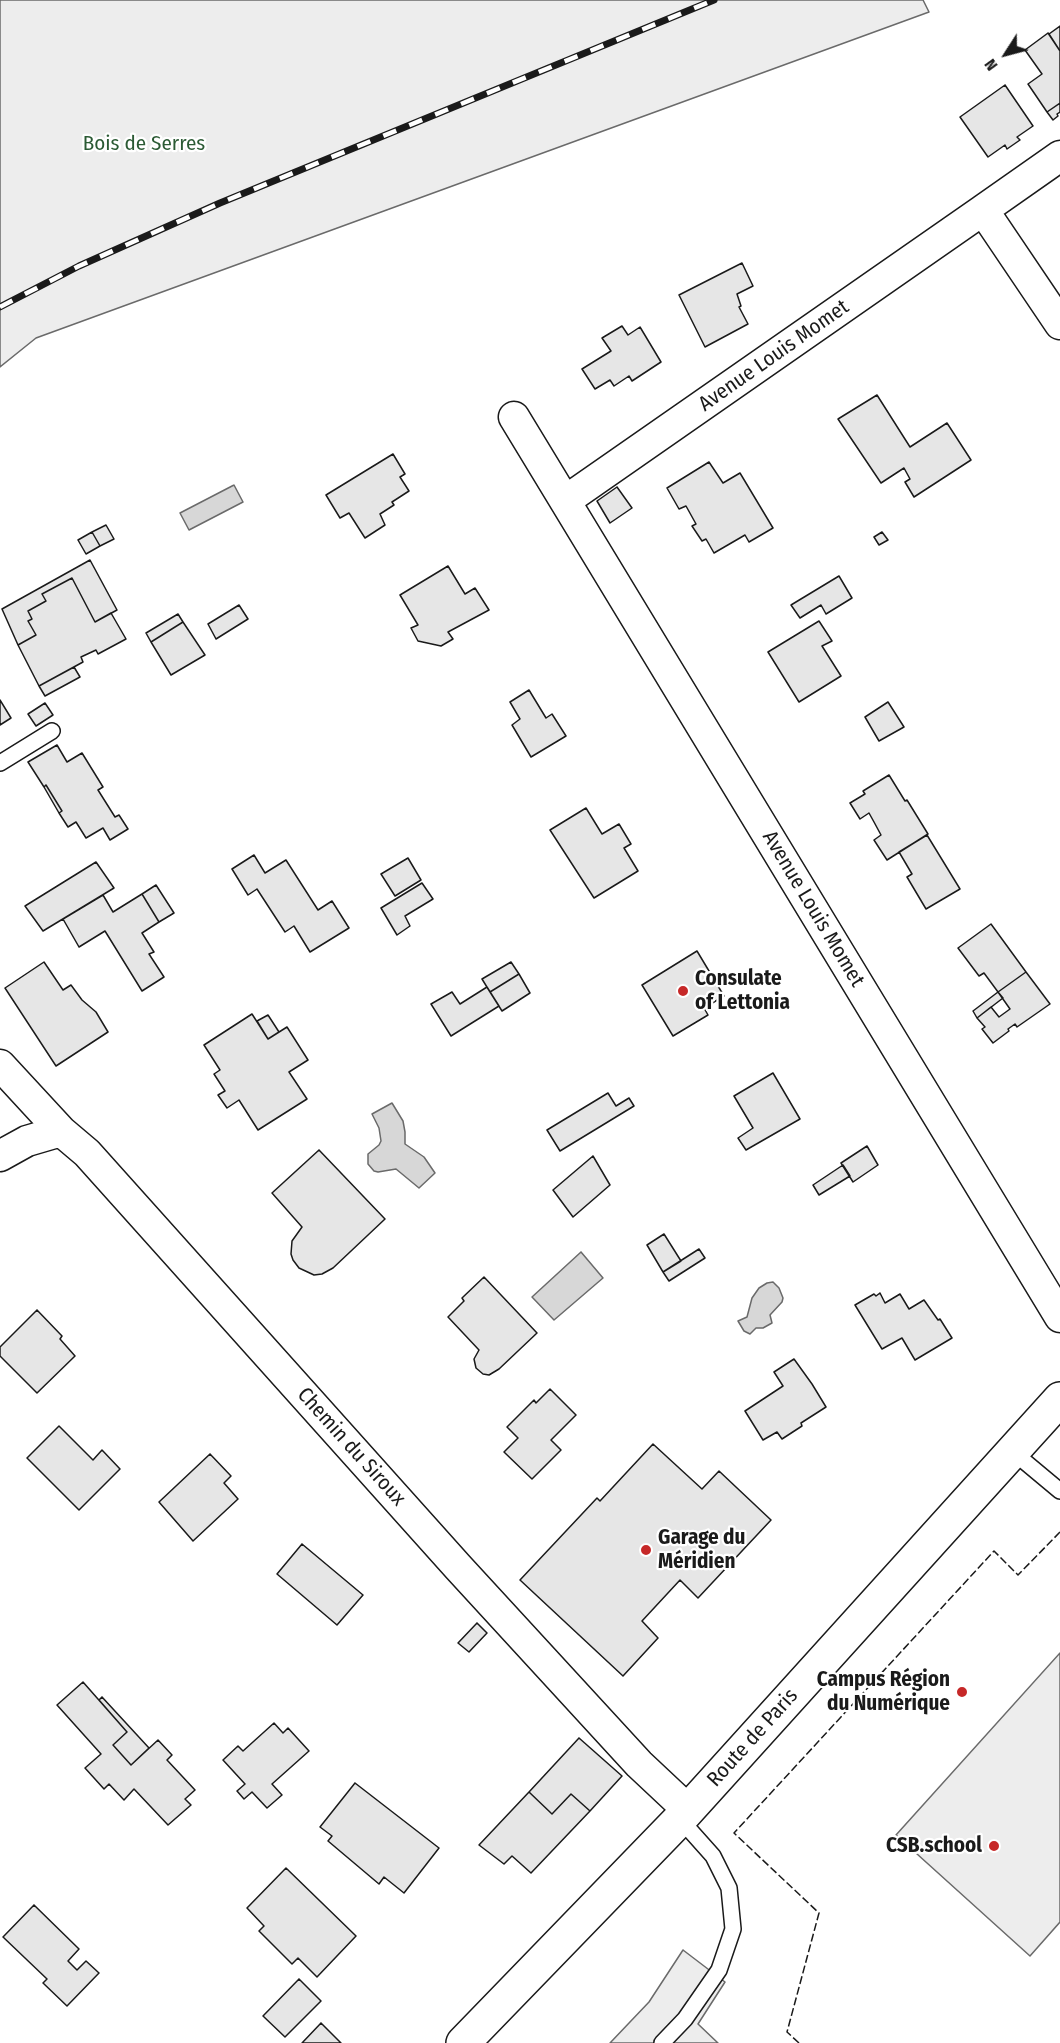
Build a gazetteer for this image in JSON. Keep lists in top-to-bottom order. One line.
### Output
{"streets":{"main road":["Route de Paris"],"street":["Avenue Louis Momet","Chemin du Siroux"]},"crossings":[["Chemin du Siroux","Route de Paris"]],"parks":["Bois de Serres"],"places":["Consulate of Lettonia","Garage du Méridien","Campus Région du Numérique","CSB.school"],"north":"bottom left"}
